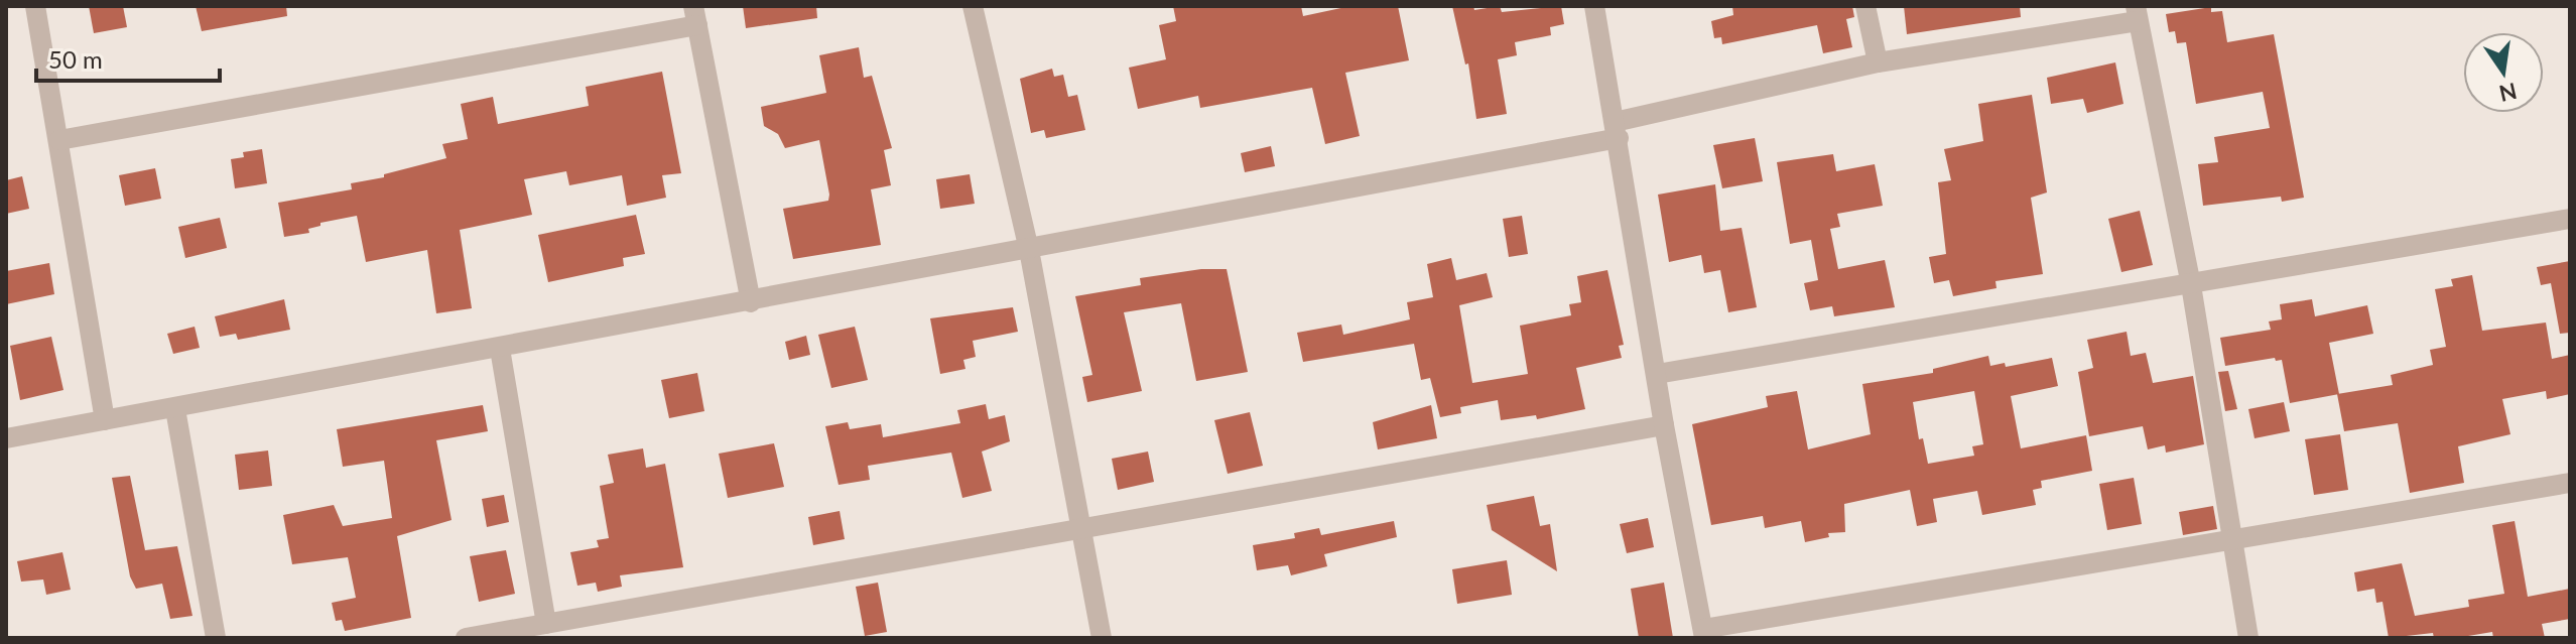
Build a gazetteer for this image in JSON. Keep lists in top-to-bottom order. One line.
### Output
{"scale_bar":"50 m","north":"bottom"}
